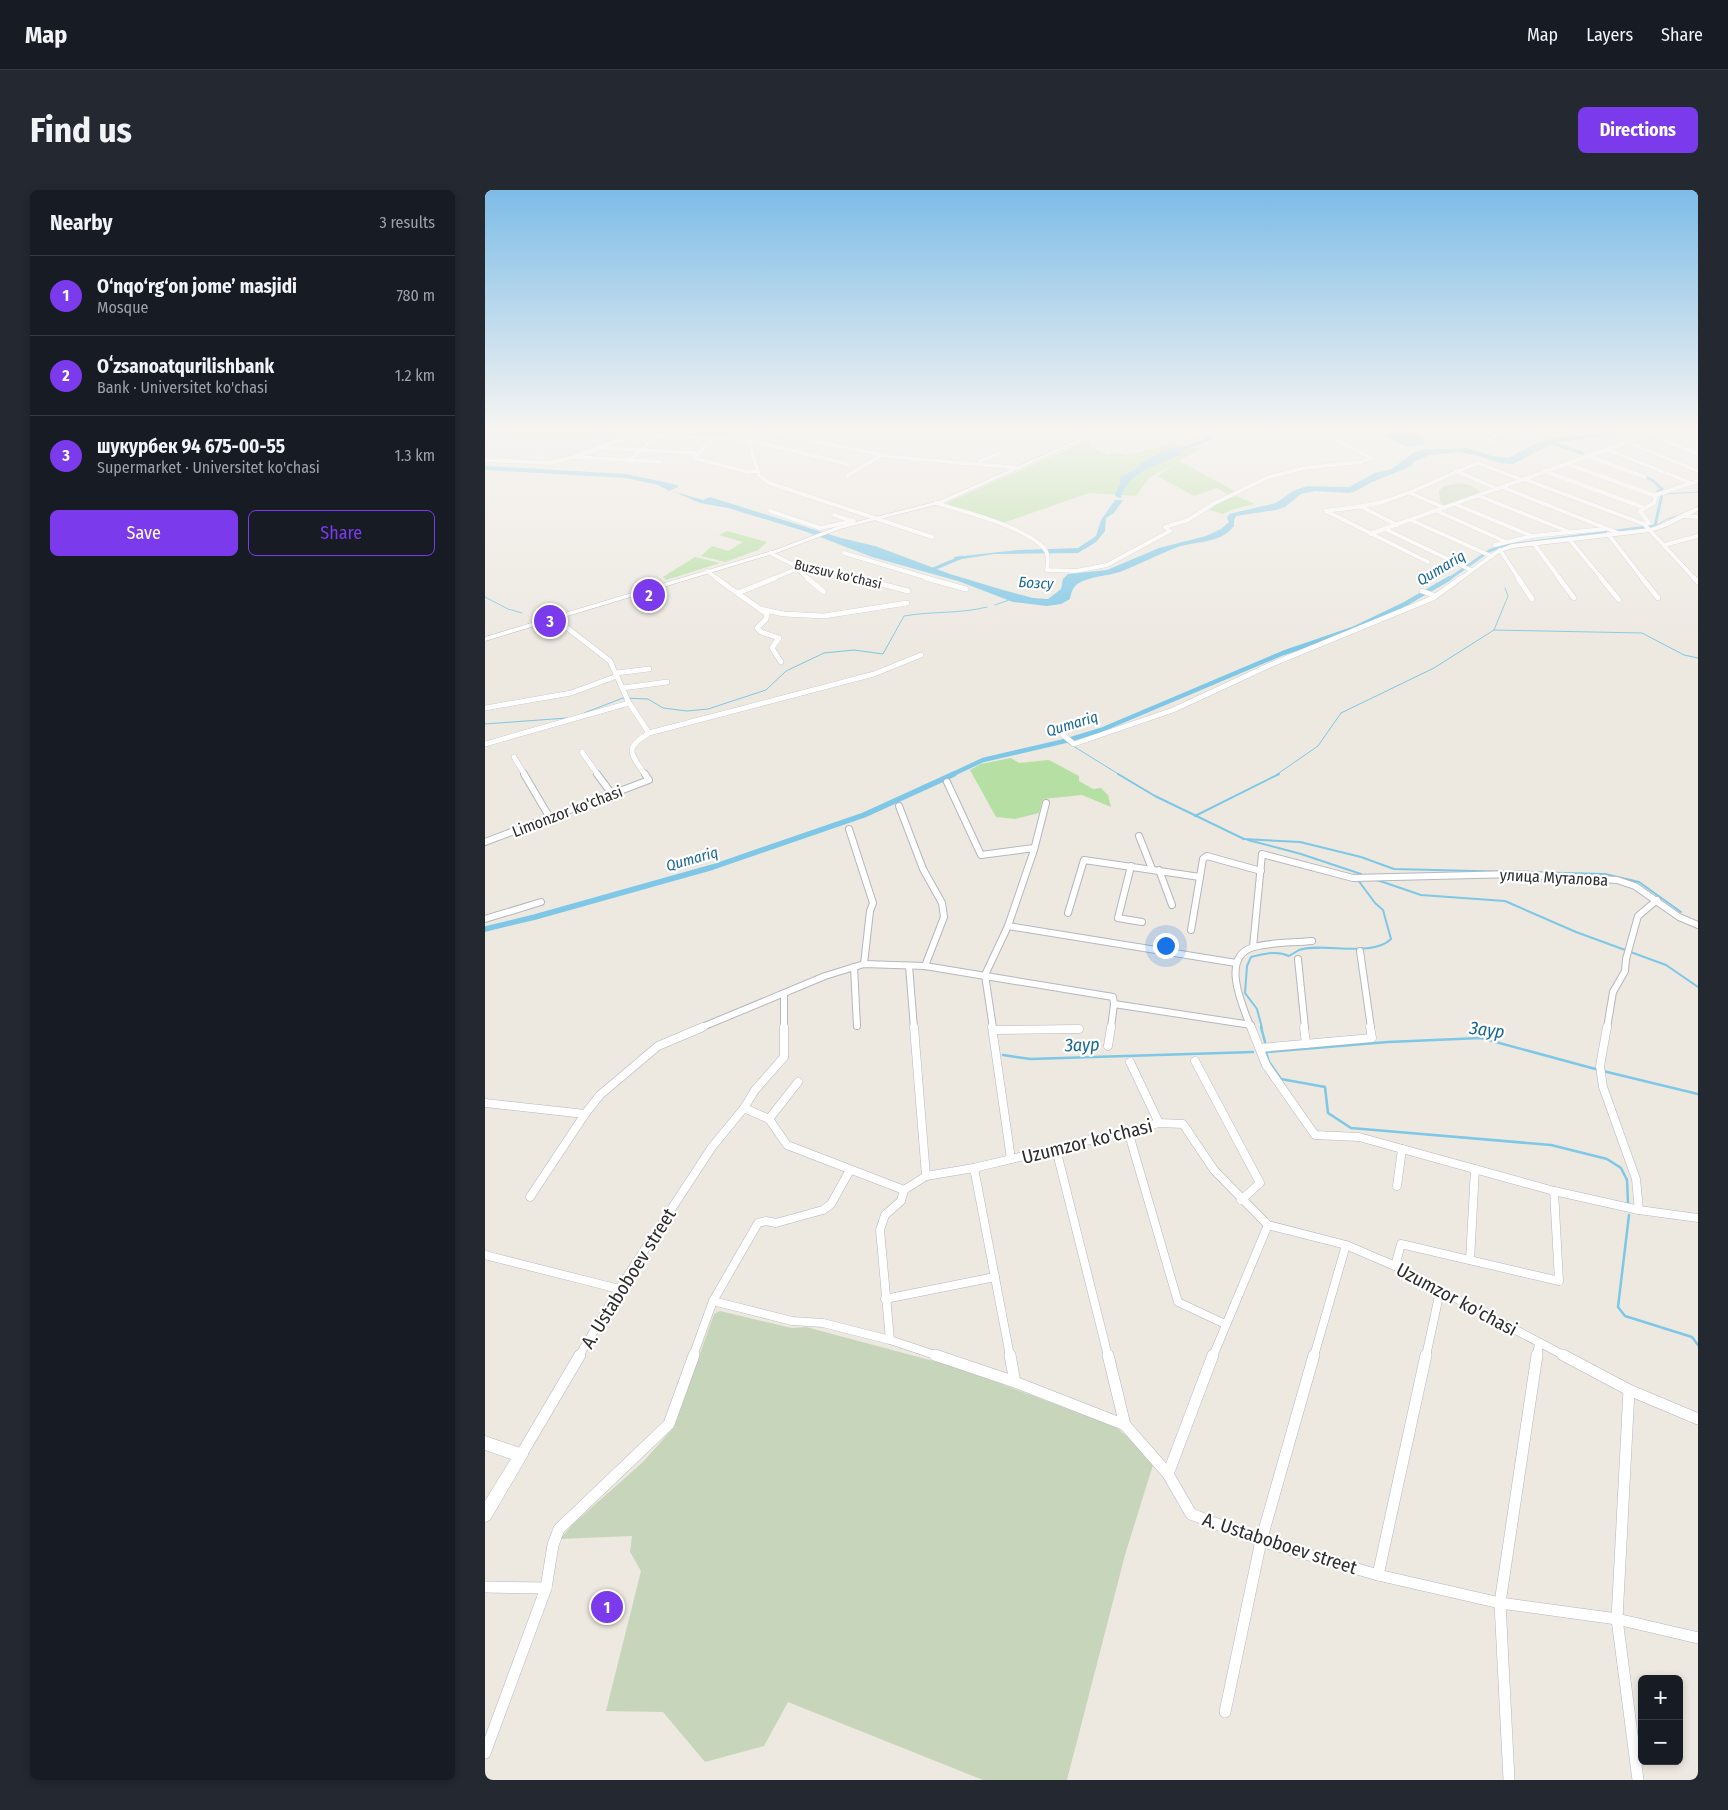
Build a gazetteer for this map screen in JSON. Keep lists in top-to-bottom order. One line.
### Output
{"streets":{"street":["Buzsuv ko'chasi","Limonzor ko'chasi","улица Муталова","Uzumzor ko'chasi","A. Ustaboboev street"]},"crossings":[["Uzumzor ko'chasi","A. Ustaboboev street"]],"water":["Qumariq","Бозсу","Заур"],"page":{"header":"Map","nav":["Map","Layers","Share"],"buttons":["Directions",["Save","Share"]],"title":"Find us","heading":["Nearby","3 results"],"list":[{"mark":"1","name":"O‘nqo‘rg‘on jome’ masjidi","note":"Mosque","value":"780 m"},{"mark":"2","name":"Oʻzsanoatqurilishbank","note":"Bank · Universitet ko'chasi","value":"1.2 km"},{"mark":"3","name":"шукурбек 94 675-00-55","note":"Supermarket · Universitet ko'chasi","value":"1.3 km"}],"pins":["2","3","1"],"map_buttons":["+","−"]}}
